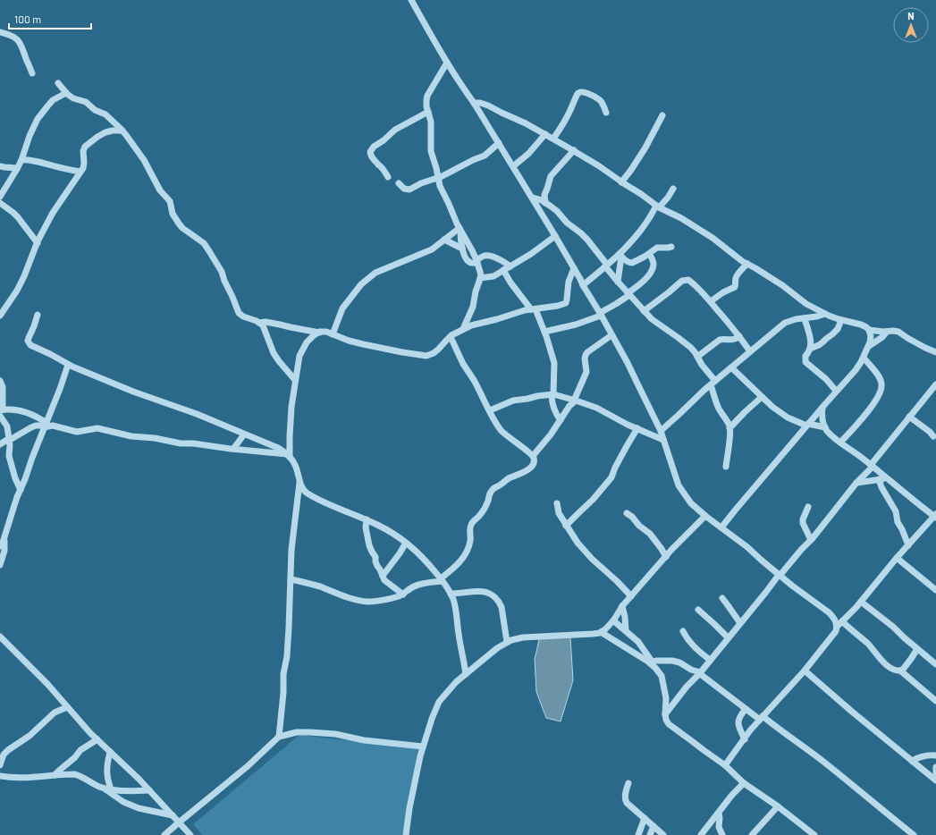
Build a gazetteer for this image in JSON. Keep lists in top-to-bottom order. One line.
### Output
{"scale_bar":"100 m","north":"top"}
